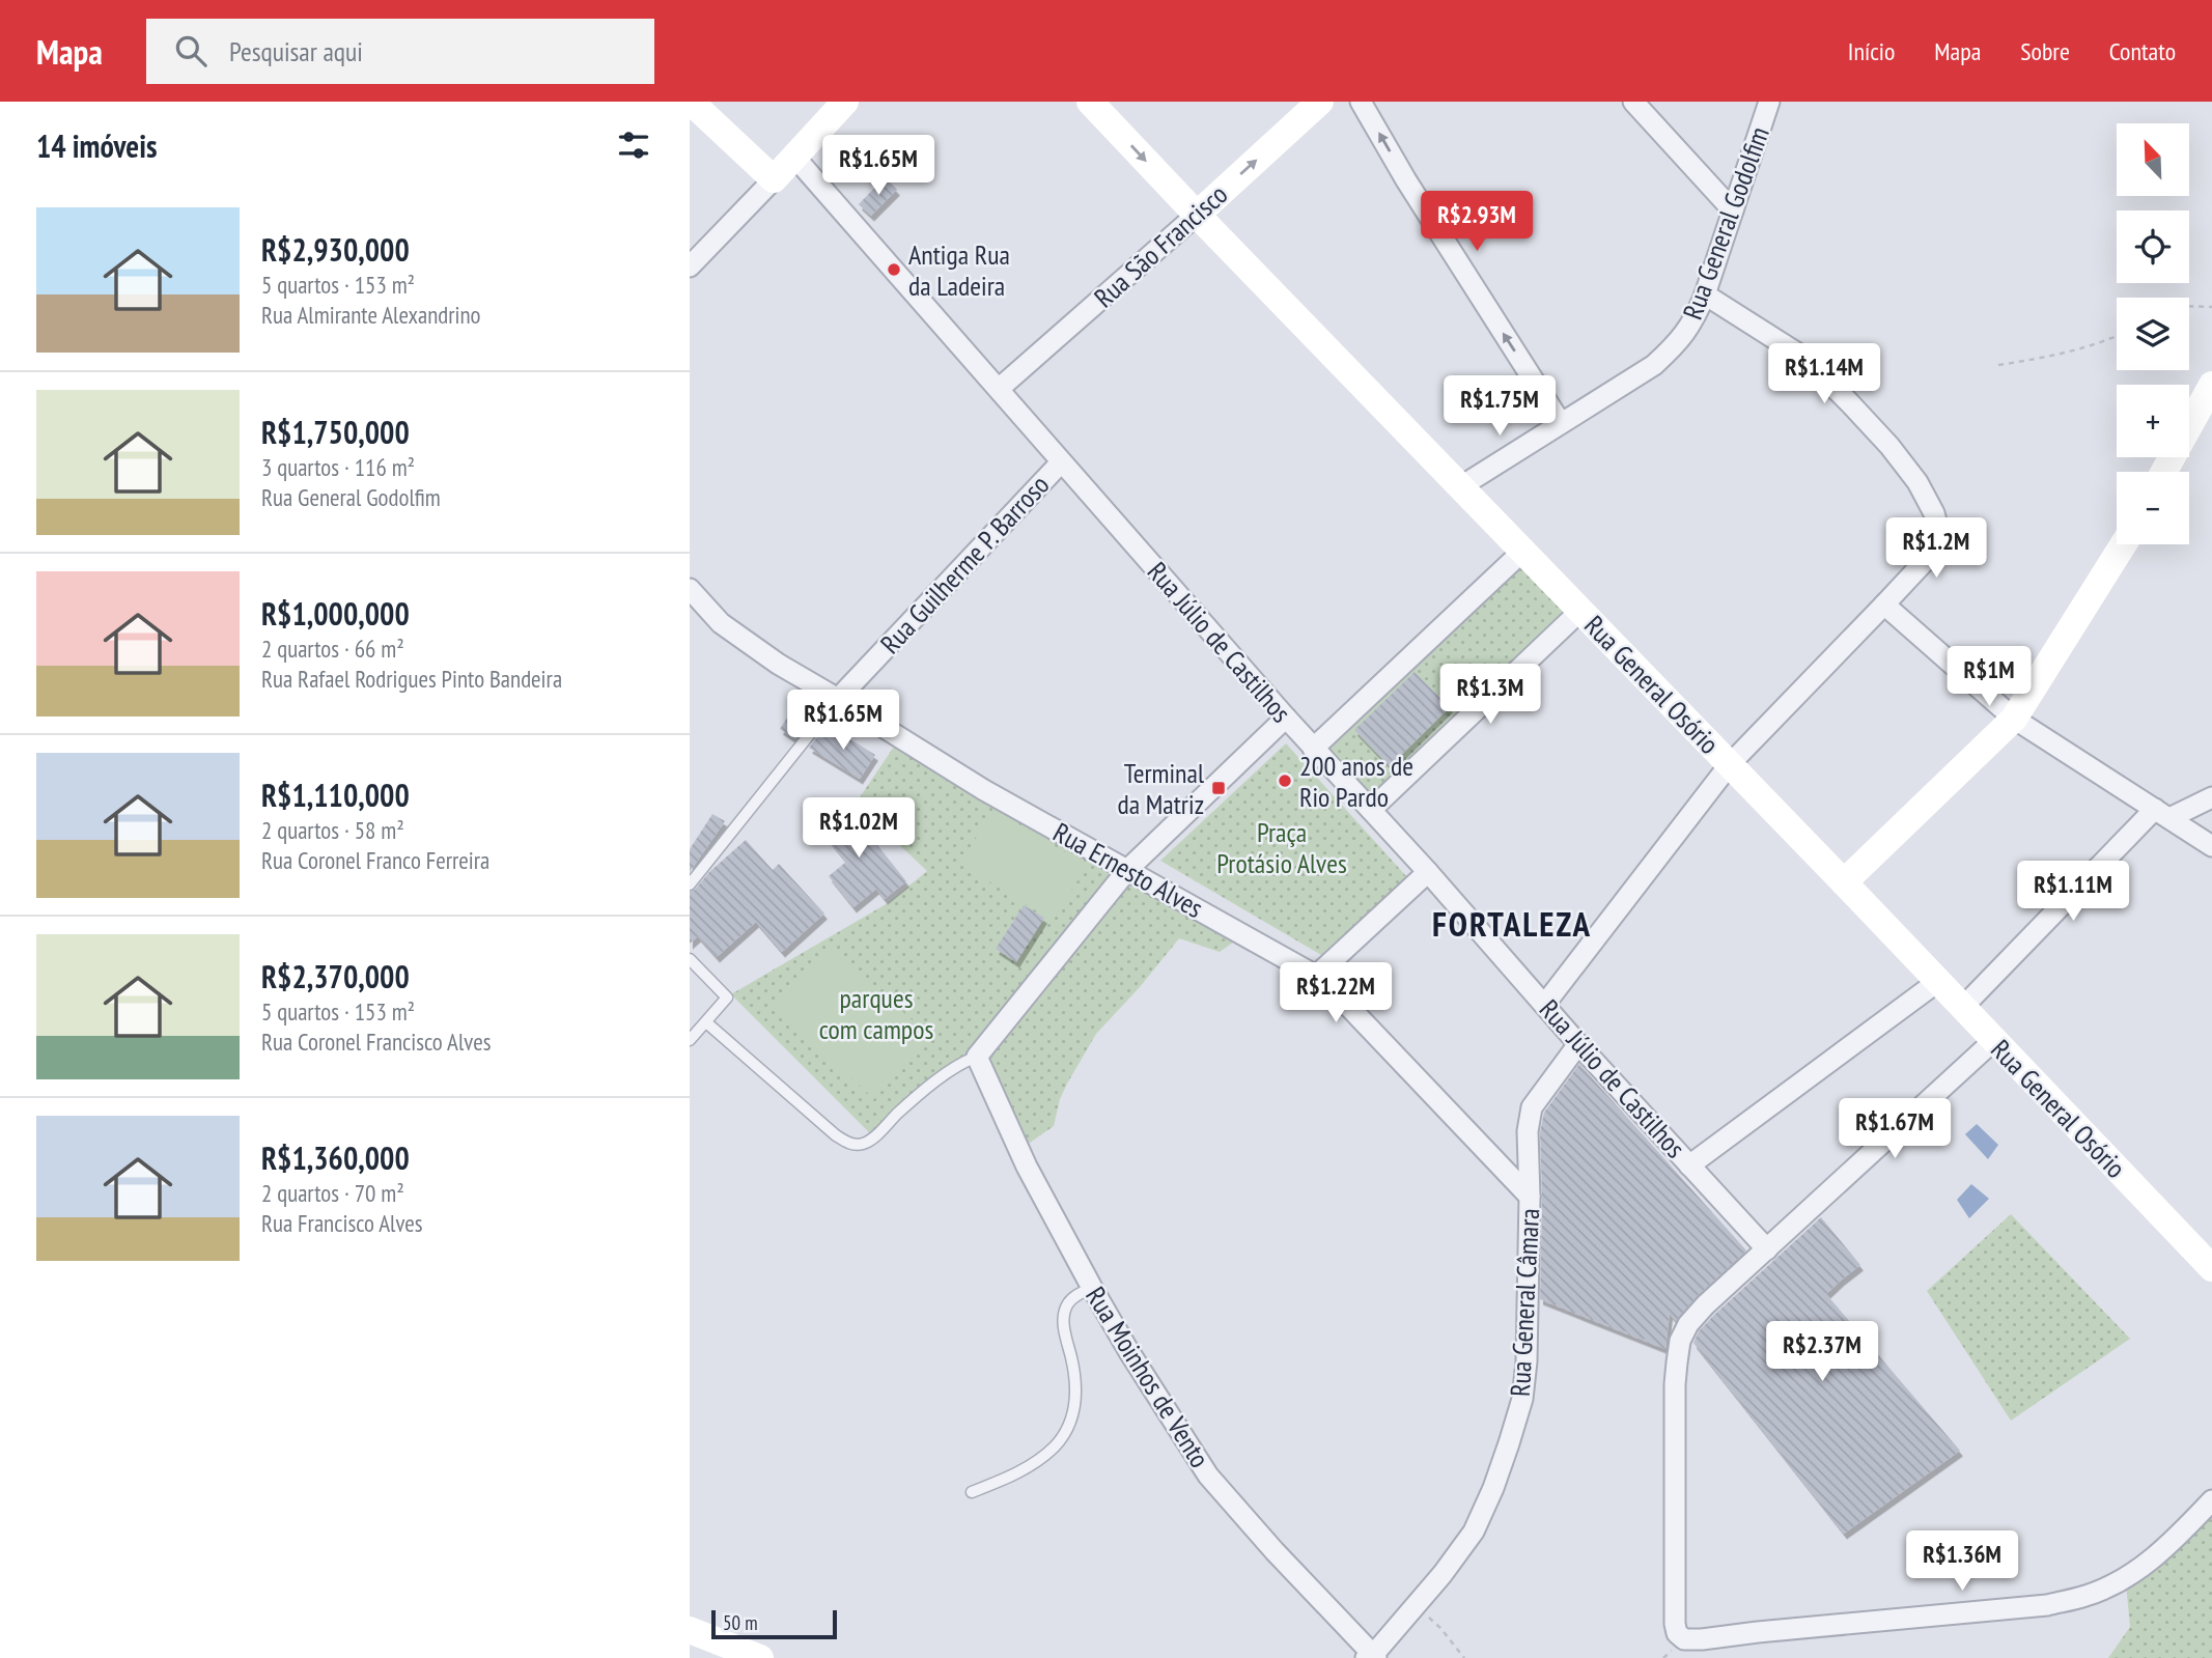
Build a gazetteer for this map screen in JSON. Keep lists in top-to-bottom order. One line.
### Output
{"streets":{"street":["Rua General Godolfim","Rua São Francisco","Rua Guilherme P. Barroso","Rua Júlio de Castilhos","Rua General Osório","Rua Ernesto Alves","Rua General Câmara","Rua Moinhos de Vento"]},"crossings":[["Rua General Godolfim","Rua General Osório"],["Rua São Francisco","Rua Júlio de Castilhos"],["Rua São Francisco","Rua General Osório"],["Rua Guilherme P. Barroso","Rua Júlio de Castilhos"],["Rua Guilherme P. Barroso","Rua Ernesto Alves"],["Rua Júlio de Castilhos","Rua General Câmara"],["Rua Ernesto Alves","Rua General Câmara"],["Rua General Câmara","Rua Moinhos de Vento"]],"one_way":["Rua São Francisco"],"districts":["FORTALEZA"],"parks":["Praça Protásio Alves","parques com campos"],"places":{"other":["Antiga Rua da Ladeira","200 anos de Rio Pardo"],"transit":["Terminal da Matriz"]},"scale_bar":"50 m","north":"top left","page":{"header":"Mapa","search":"Pesquisar aqui","nav":["Início","Mapa","Sobre","Contato"],"heading":"14 imóveis","map_buttons":["+","−"],"price":["R$1.65M","R$2.93M","R$1.14M","R$1.75M","R$1.2M","R$1M","R$1.3M","R$1.65M","R$1.02M","R$1.11M","R$1.22M","R$1.67M","R$2.37M","R$1.36M"],"list":[{"name":"R$2,930,000","note":"5 quartos · 153 m² · Rua Almirante Alexandrino"},{"name":"R$1,750,000","note":"3 quartos · 116 m² · Rua General Godolfim"},{"name":"R$1,000,000","note":"2 quartos · 66 m² · Rua Rafael Rodrigues Pinto Bandeira"},{"name":"R$1,110,000","note":"2 quartos · 58 m² · Rua Coronel Franco Ferreira"},{"name":"R$2,370,000","note":"5 quartos · 153 m² · Rua Coronel Francisco Alves"},{"name":"R$1,360,000","note":"2 quartos · 70 m² · Rua Francisco Alves"}],"scale":"50 m"}}
